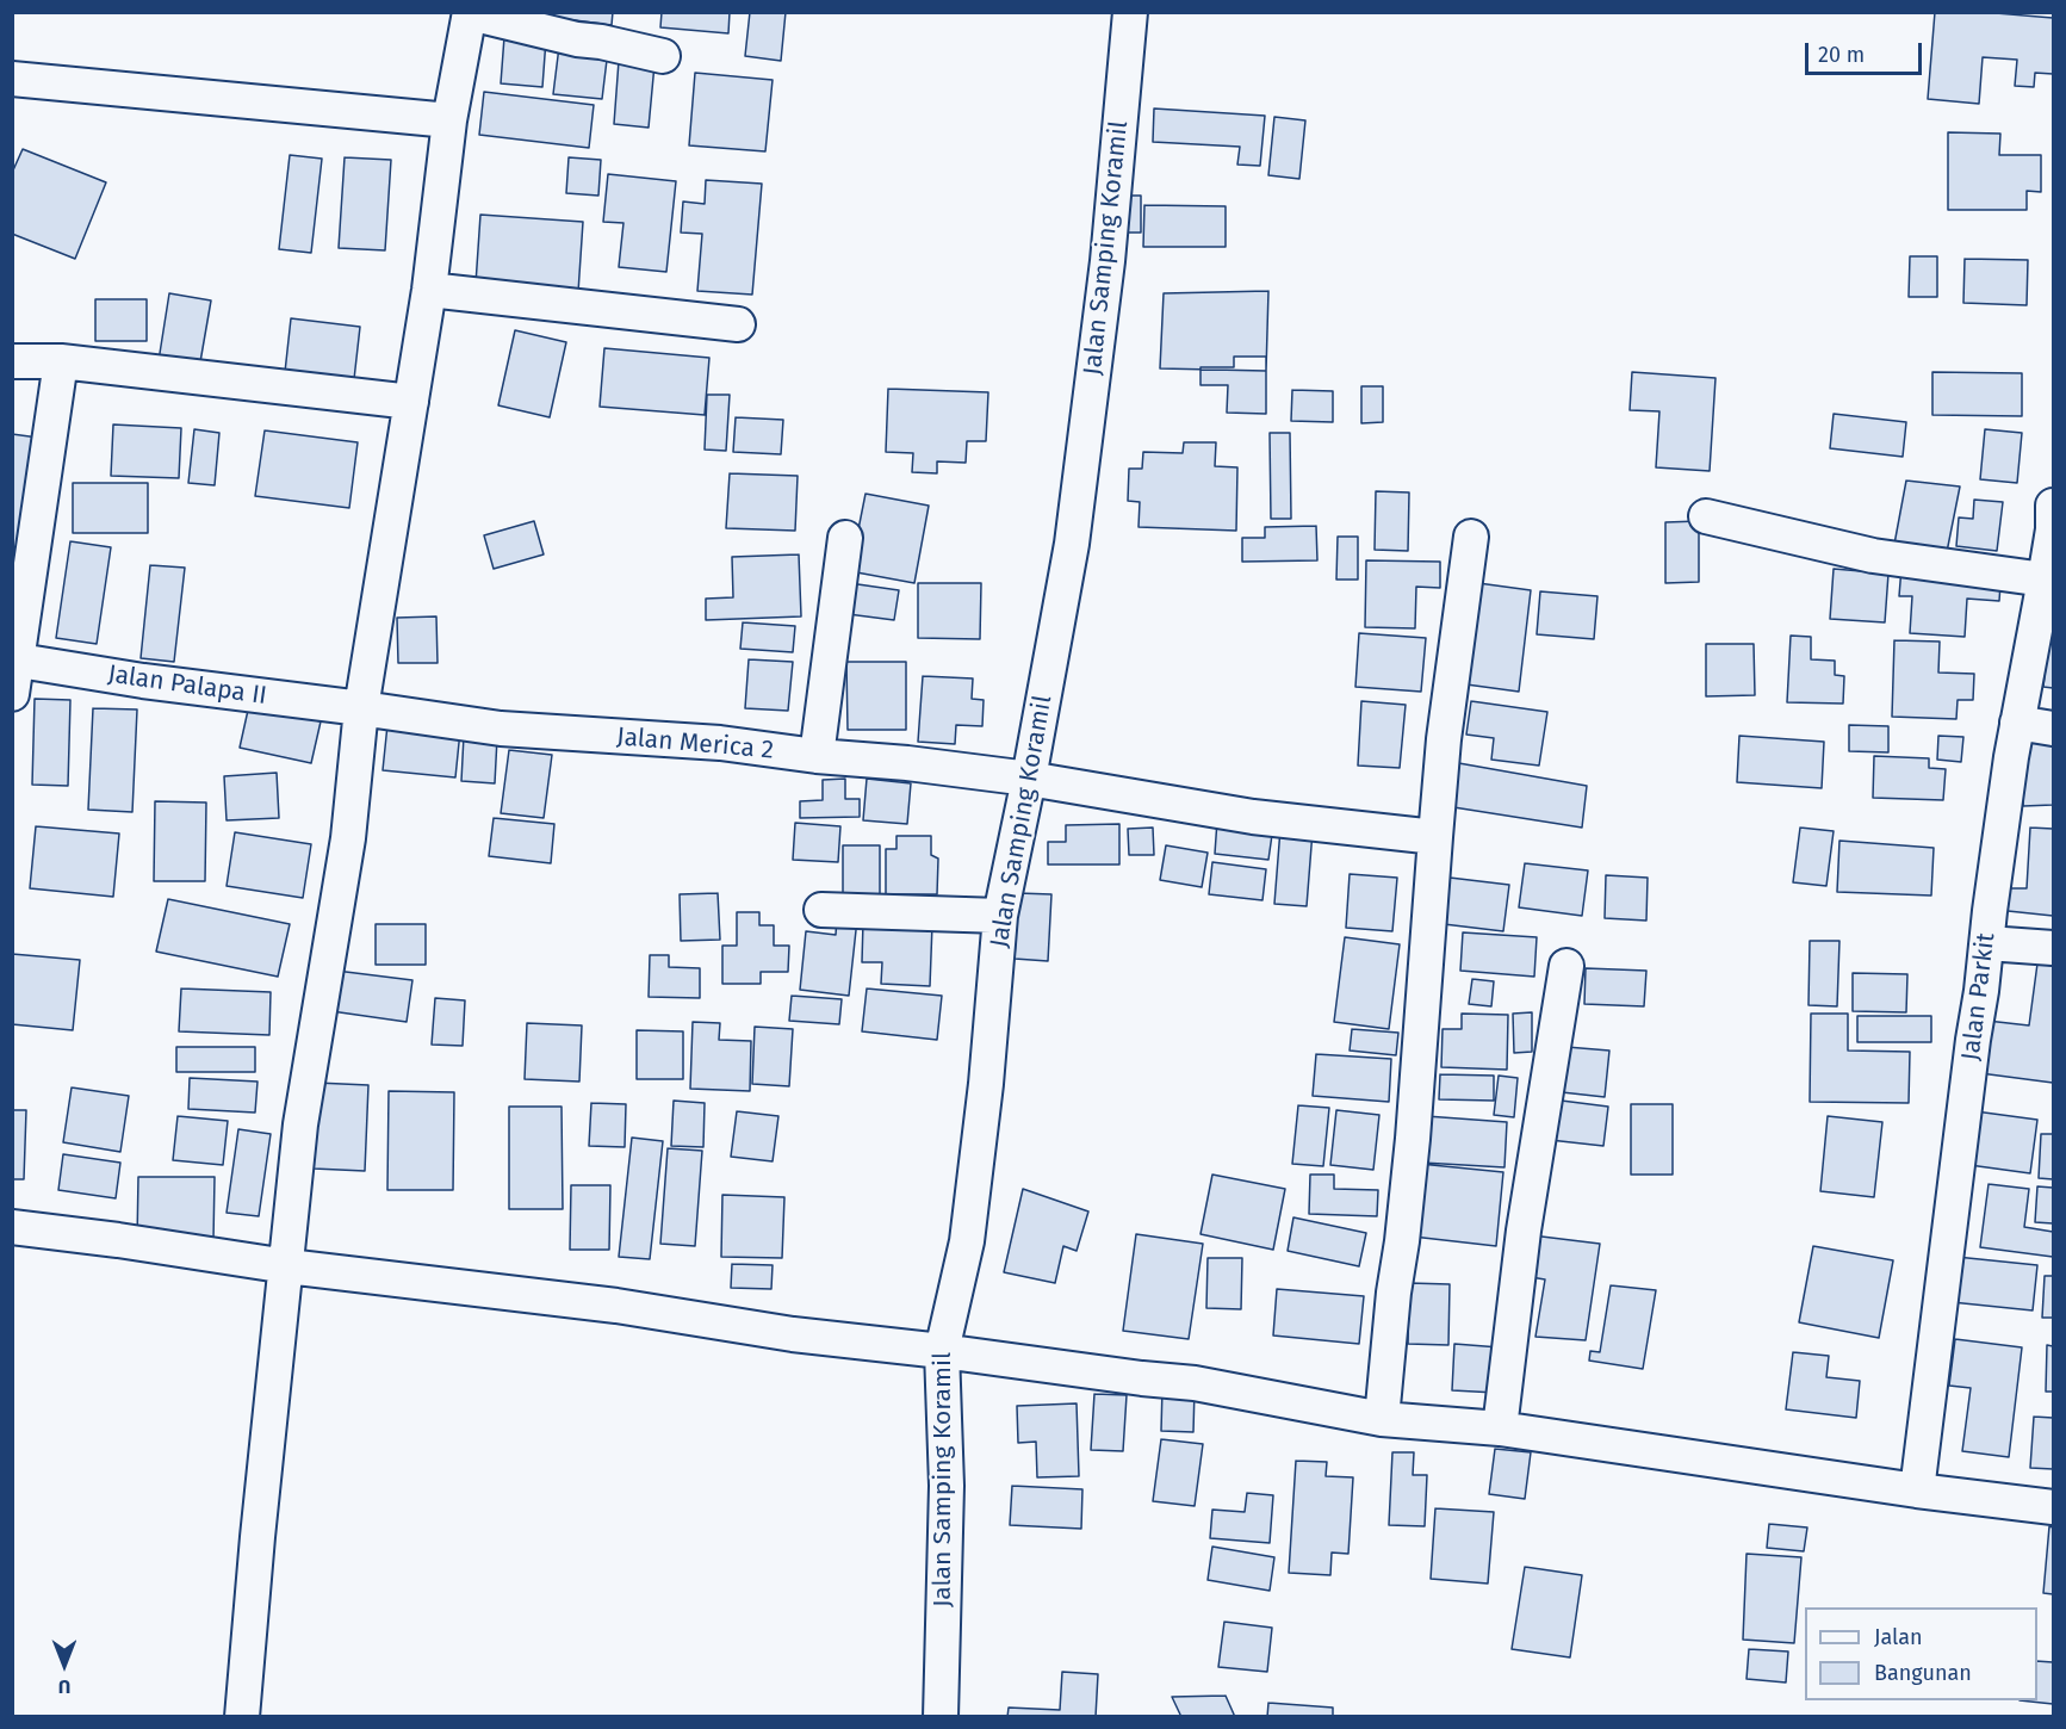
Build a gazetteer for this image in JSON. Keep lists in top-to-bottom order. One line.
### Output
{"streets":{"street":["Jalan Samping Koramil","Jalan Palapa II","Jalan Merica 2","Jalan Parkit"]},"crossings":[["Jalan Samping Koramil","Jalan Merica 2"],["Jalan Palapa II","Jalan Merica 2"]],"legend":["Jalan","Bangunan"],"scale_bar":"20 m","north":"bottom"}
